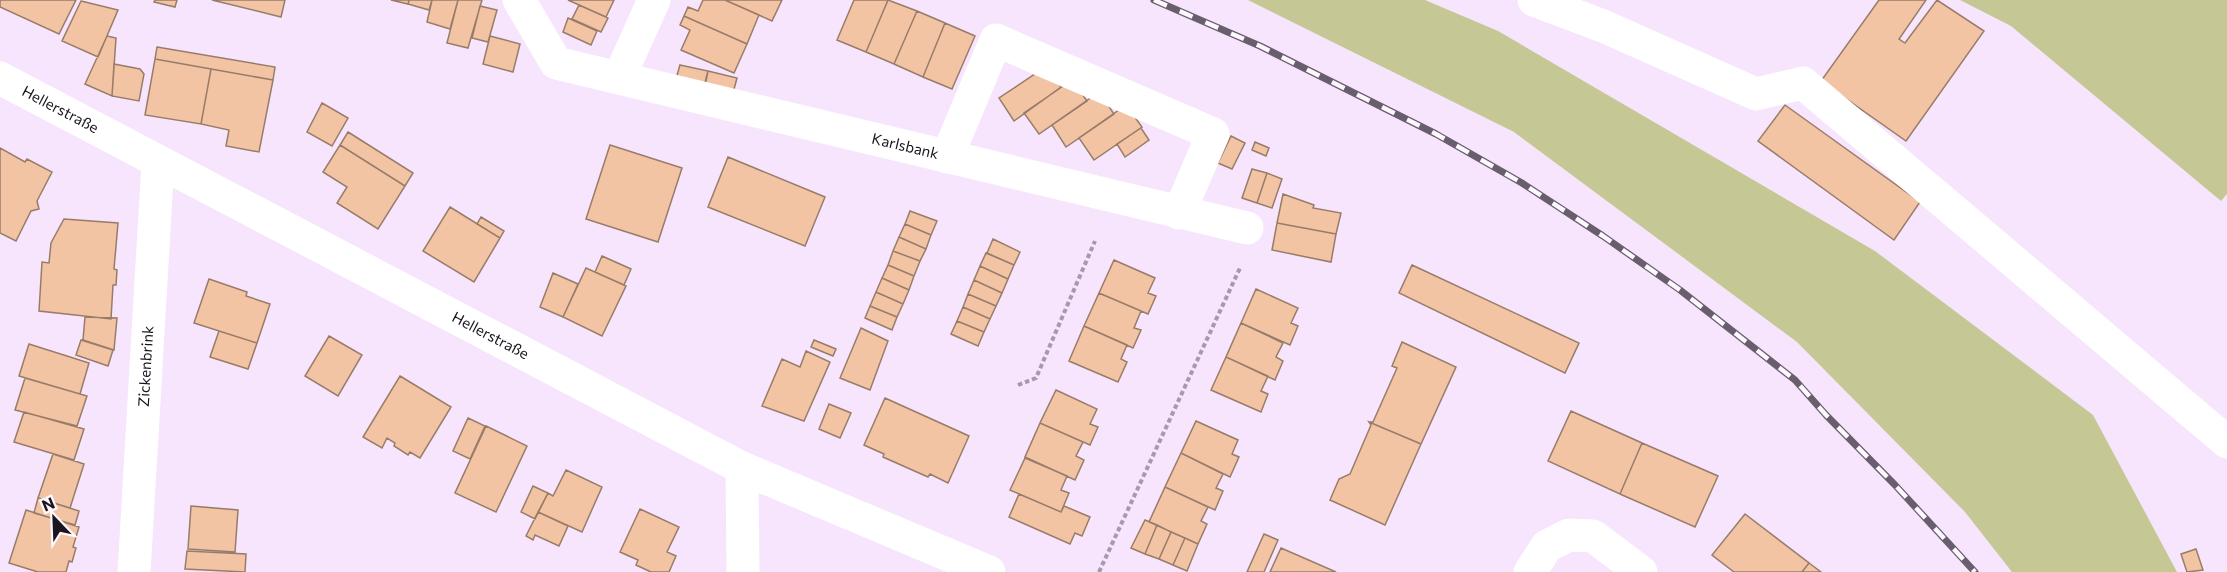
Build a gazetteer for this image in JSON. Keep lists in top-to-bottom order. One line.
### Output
{"streets":{"street":["Hellerstraße","Karlsbank","Zickenbrink"]},"crossings":[["Hellerstraße","Zickenbrink"]],"north":"top left"}
